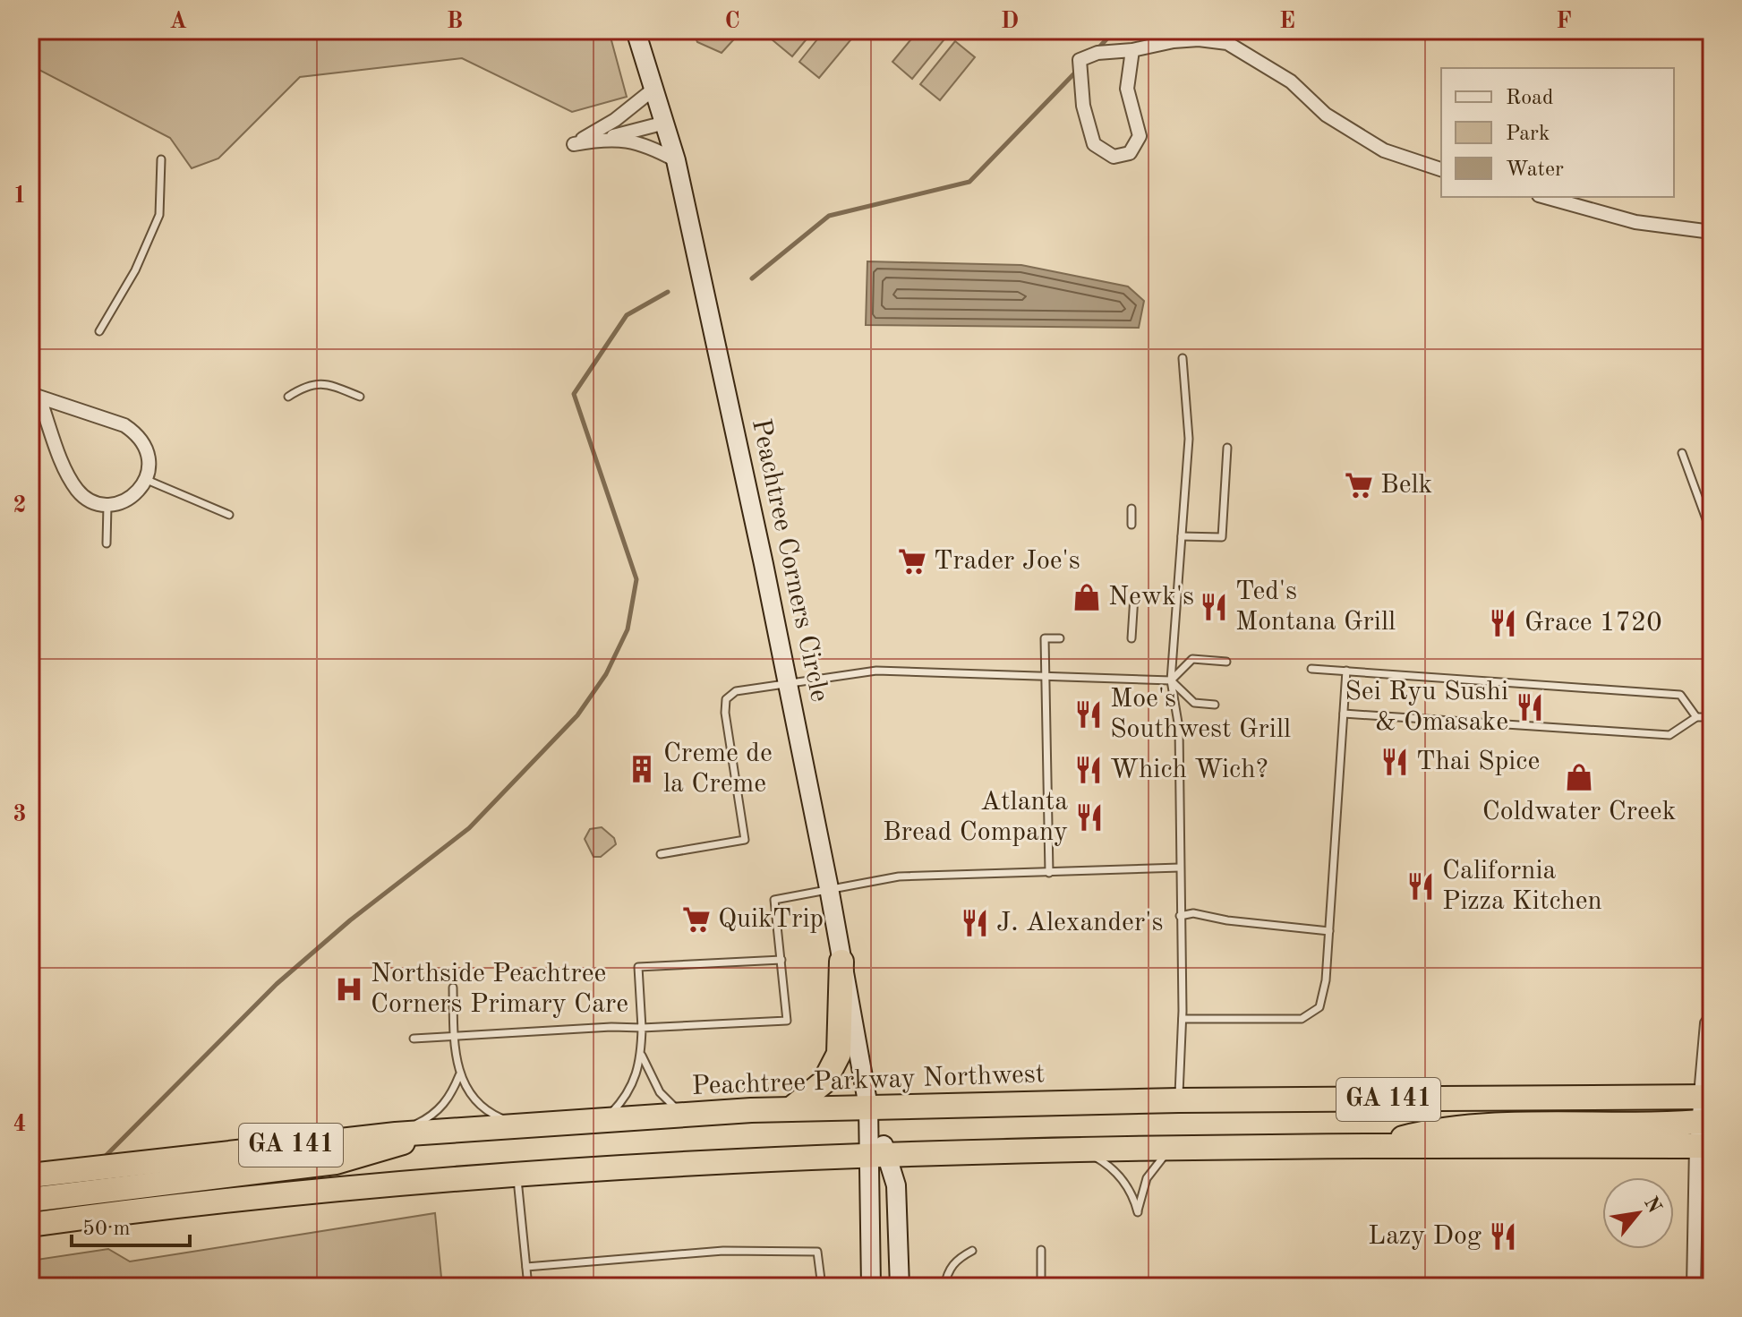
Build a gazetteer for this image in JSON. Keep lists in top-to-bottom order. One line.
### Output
{"streets":{"highway":["Peachtree Parkway Northwest","GA 141"],"street":["Peachtree Corners Circle"]},"crossings":[["Peachtree Corners Circle","Peachtree Parkway Northwest"],["Peachtree Corners Circle","GA 141"]],"places":{"supermarket":["Belk","Trader Joe's","QuikTrip"],"shop":["Newk's","Coldwater Creek"],"restaurant":["Ted's Montana Grill","Grace 1720","Sei Ryu Sushi & Omasake","Moe's Southwest Grill","Thai Spice","Which Wich?","Atlanta Bread Company","California Pizza Kitchen","J. Alexander's","Lazy Dog"],"building":["Creme de la Creme"],"hospital":["Northside Peachtree Corners Primary Care"]},"legend":["Road","Park","Water"],"scale_bar":"50 m","north":"top right","grid":{"columns":["A","B","C","D","E","F"],"rows":["1","2","3","4"]}}
